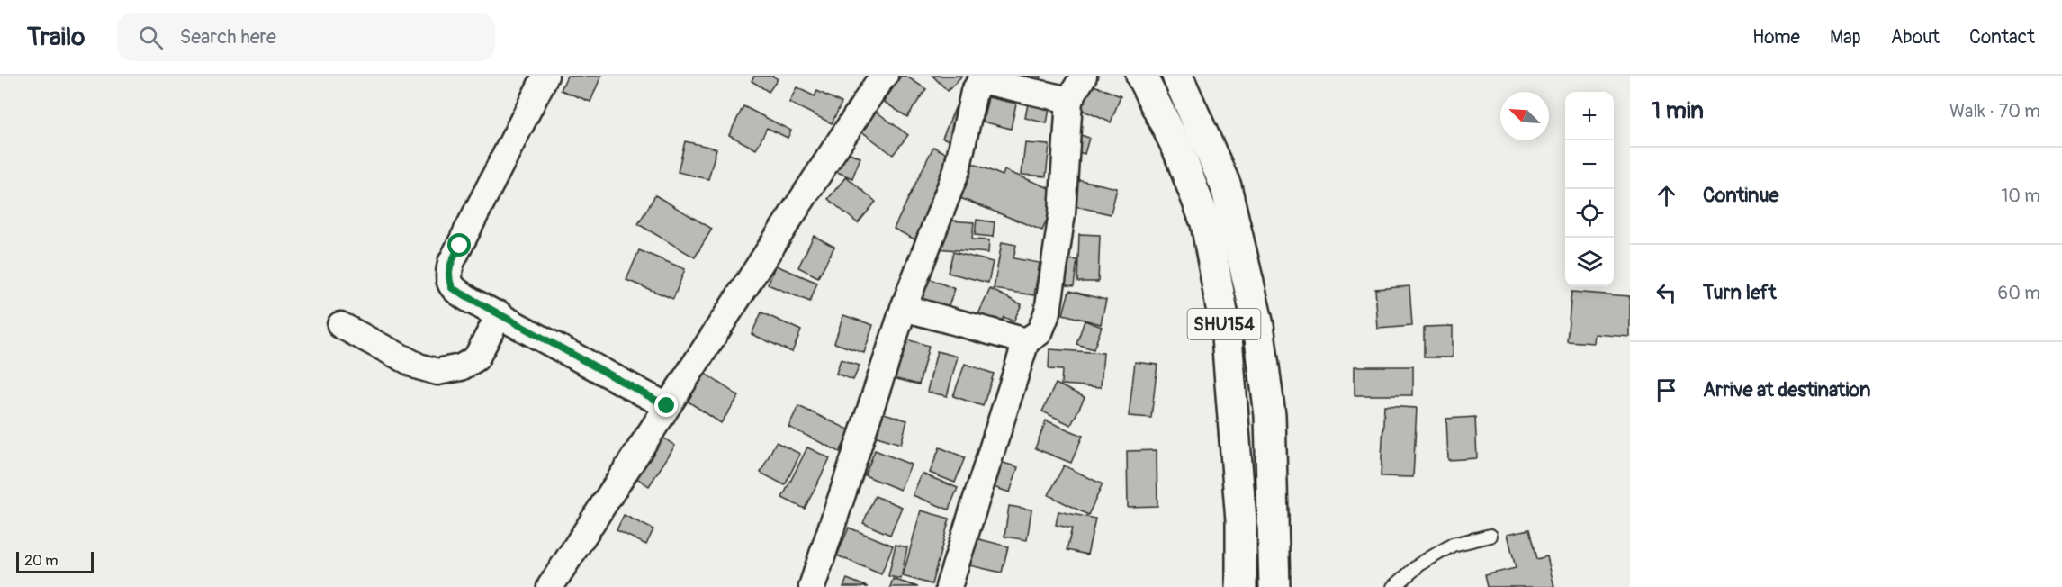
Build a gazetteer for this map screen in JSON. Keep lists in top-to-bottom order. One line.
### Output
{"streets":{"highway":["SHU154"]},"scale_bar":"20 m","north":"top left","page":{"header":"Trailo","search":"Search here","nav":["Home","Map","About","Contact"],"heading":["1 min","Walk · 70 m"],"map_buttons":["+","−"],"list":[["Continue","10 m"],["Turn left","60 m"],"Arrive at destination"],"scale":"20 m"}}
